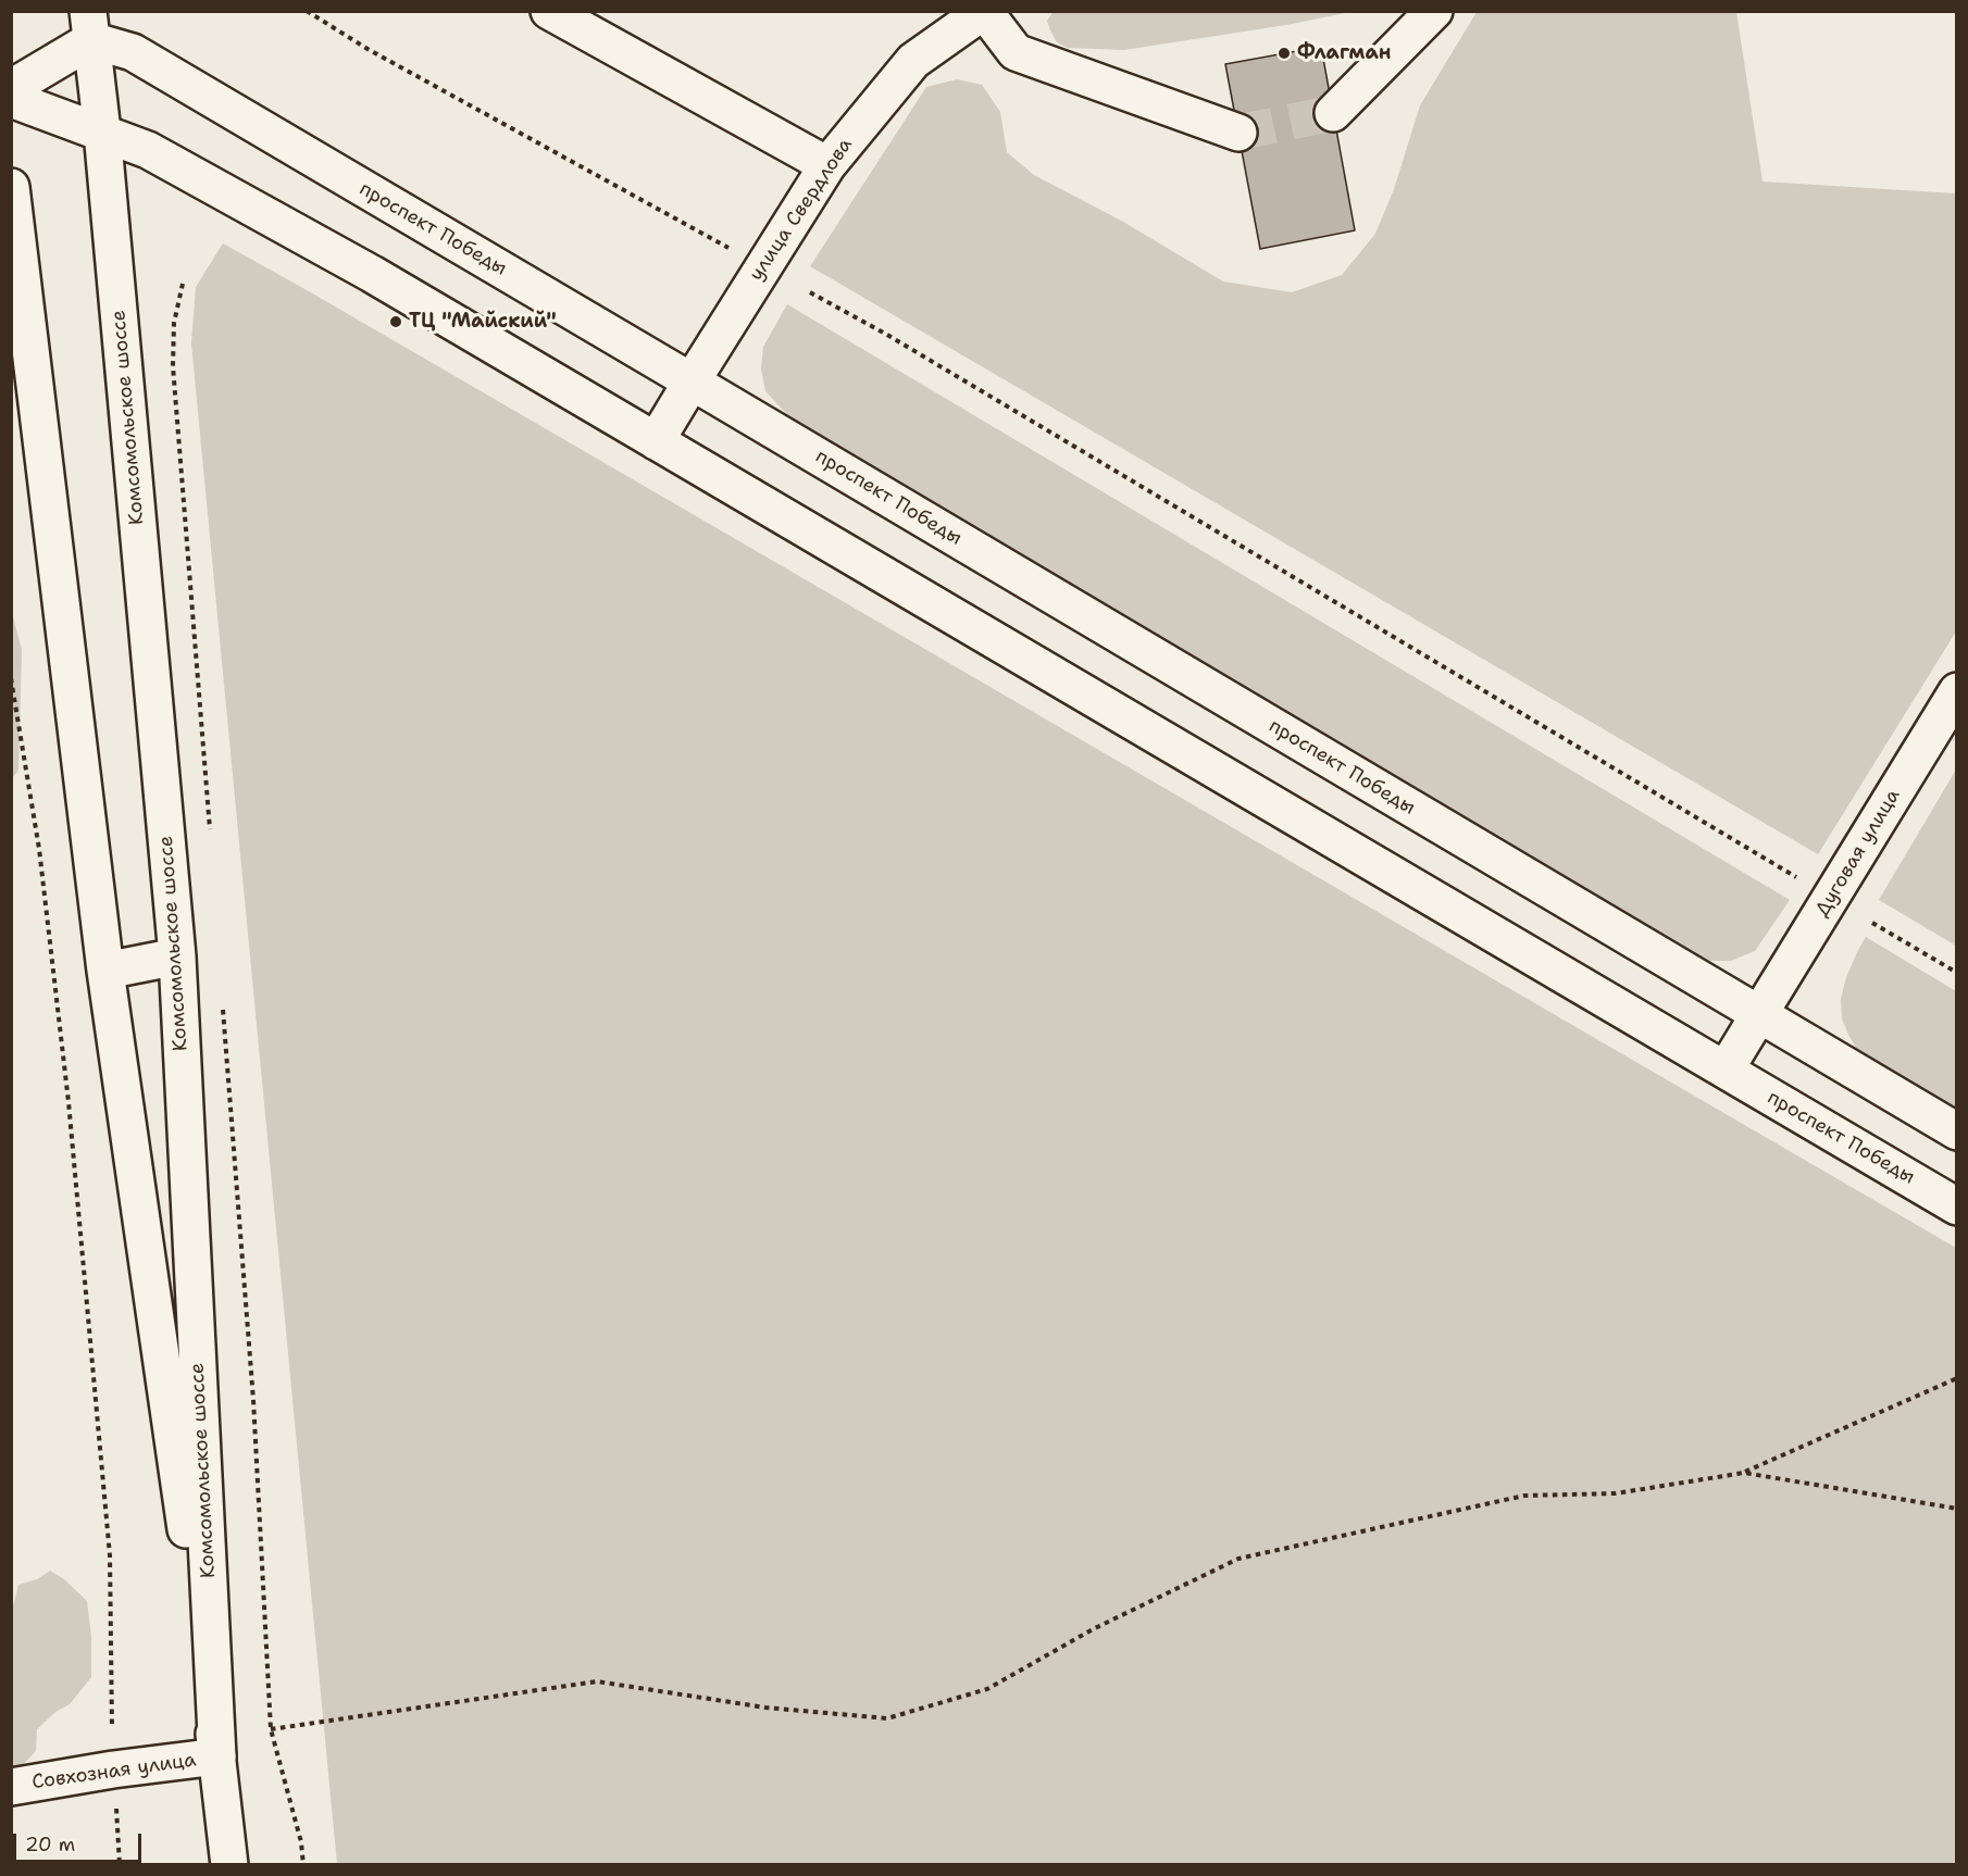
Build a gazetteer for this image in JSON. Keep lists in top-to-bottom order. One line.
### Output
{"streets":{"main road":["улица Свердлова","проспект Победы","Комсомольское шоссе","Дуговая улица","Совхозная улица"]},"crossings":[["улица Свердлова","проспект Победы"],["проспект Победы","Комсомольское шоссе"],["проспект Победы","Дуговая улица"],["Комсомольское шоссе","Совхозная улица"]],"places":["Флагман","ТЦ \"Майский\""],"scale_bar":"20 m"}
